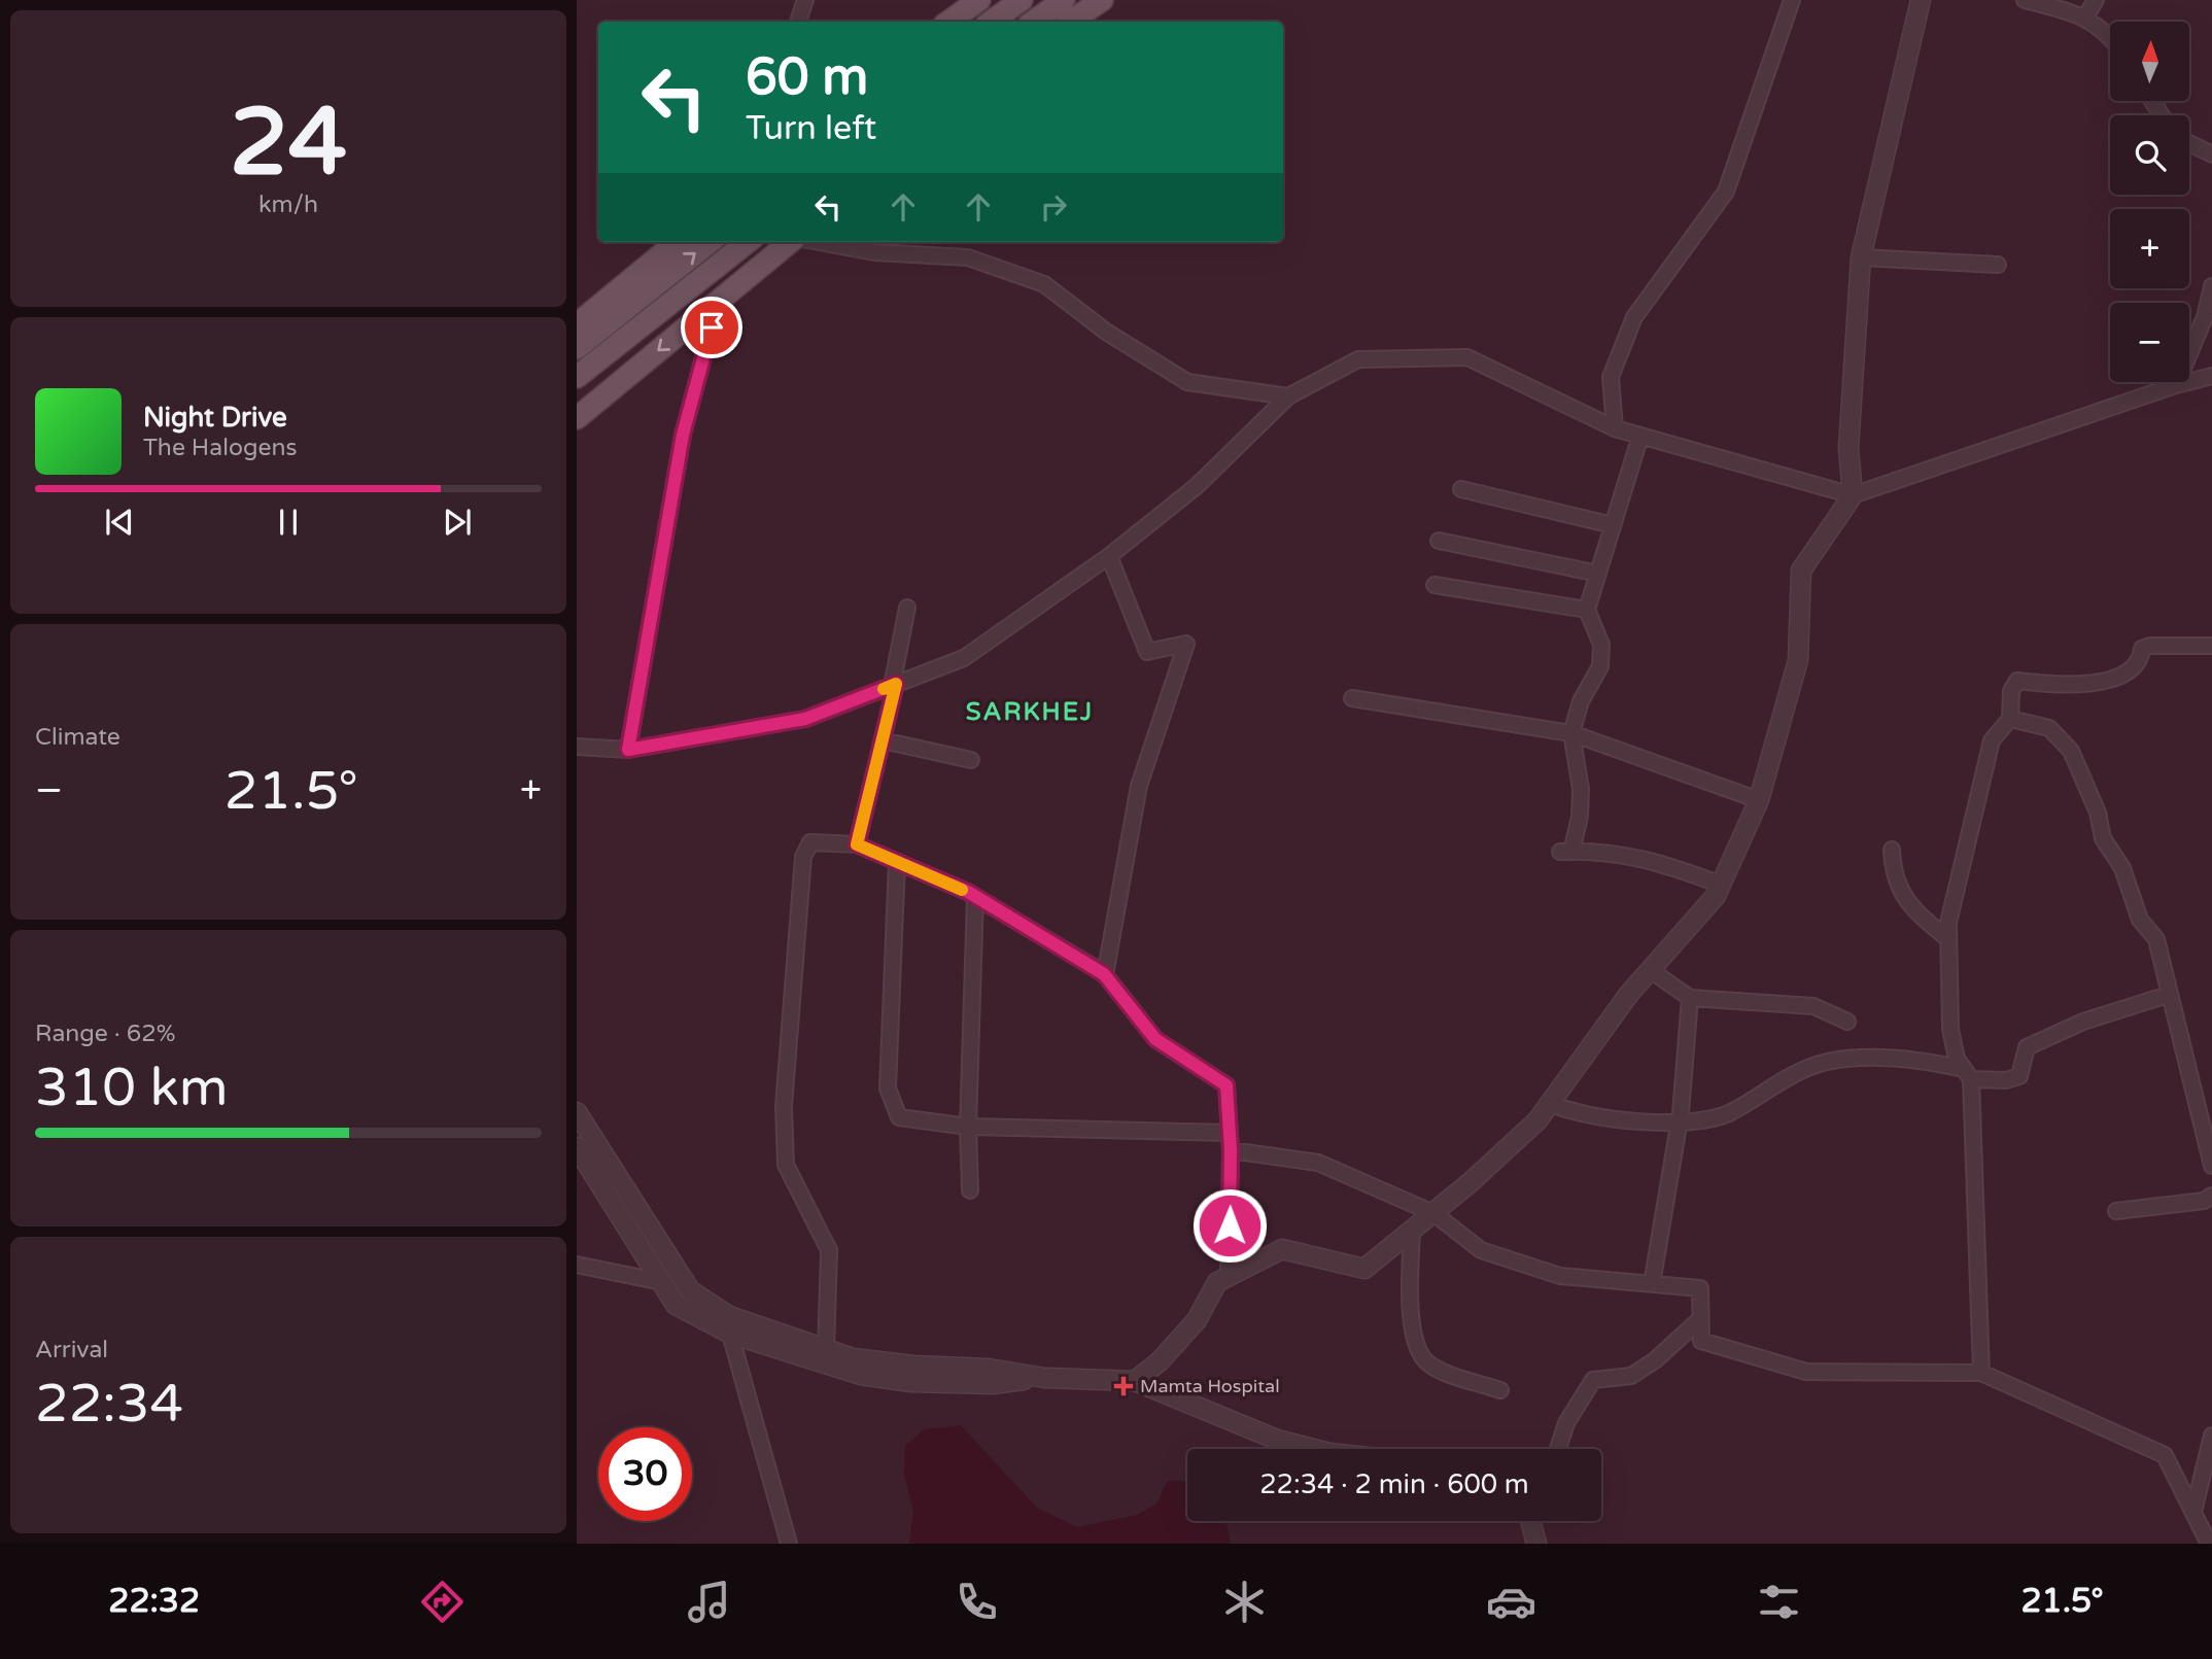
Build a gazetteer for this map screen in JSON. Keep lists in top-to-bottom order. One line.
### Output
{"districts":["SARKHEJ"],"places":{"health":["Mamta Hospital"]},"north":"top","page":{"tile":[["24","km/h"],"Climate",["Range · 62%","310 km"],["Arrival","22:34"]],"map_buttons":["+","−"],"turn":["60 m","Turn left"],"song":["Night Drive","The Halogens"],"heat":["−","21.5°","+"],"limit":"30","trip":"22:34 · 2 min · 600 m","tabs":["22:32","21.5°"]}}
